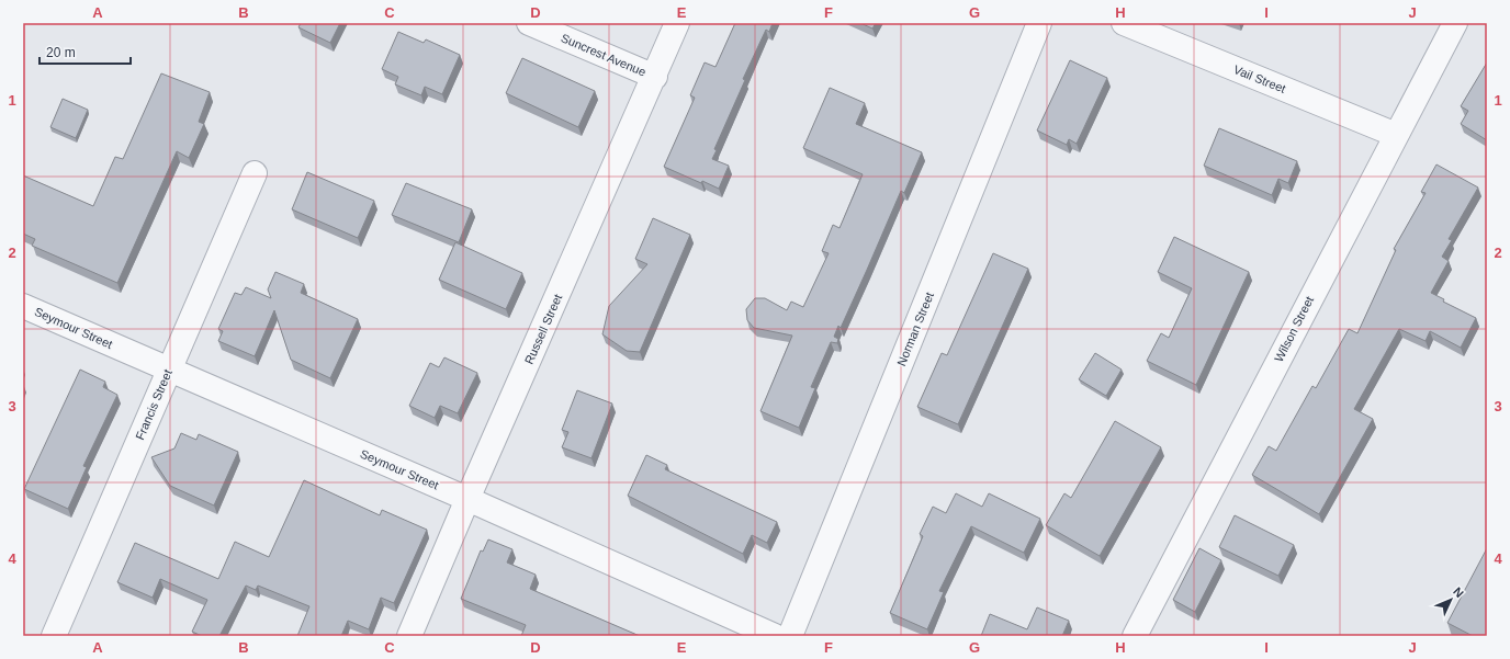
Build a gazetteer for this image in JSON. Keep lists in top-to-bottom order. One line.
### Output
{"streets":{"street":["Suncrest Avenue","Vail Street","Seymour Street","Russell Street","Norman Street","Wilson Street","Francis Street"]},"crossings":[["Suncrest Avenue","Russell Street"],["Vail Street","Wilson Street"],["Seymour Street","Russell Street"],["Seymour Street","Francis Street"]],"scale_bar":"20 m","north":"top right","grid":{"columns":["A","B","C","D","E","F","G","H","I","J"],"rows":["1","2","3","4"]}}
